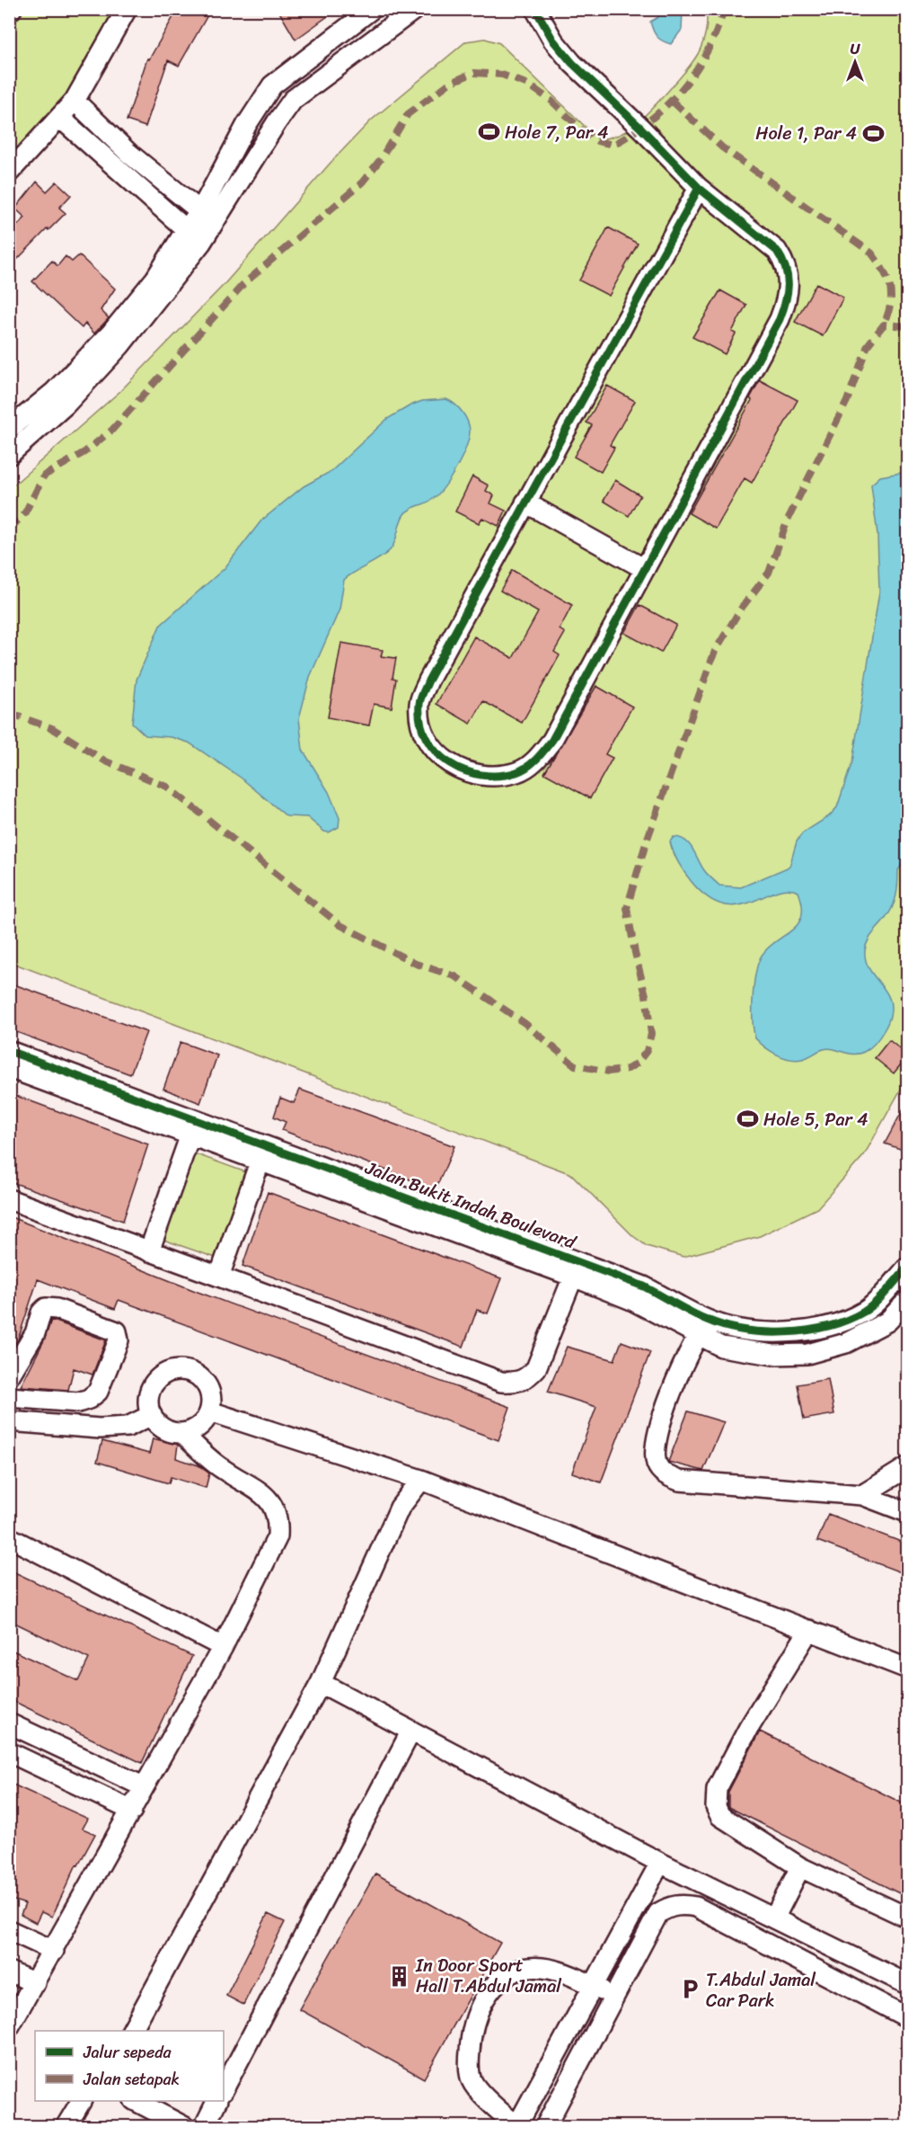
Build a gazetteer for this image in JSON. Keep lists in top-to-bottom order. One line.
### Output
{"streets":{"street":["Jalan Bukit Indah Boulevard"]},"places":{"sports":["Hole 7, Par 4","Hole 1, Par 4","Hole 5, Par 4"],"building":["In Door Sport Hall T.Abdul Jamal"],"parking":["T.Abdul Jamal Car Park"]},"legend":["Jalur sepeda","Jalan setapak"],"north":"top"}
